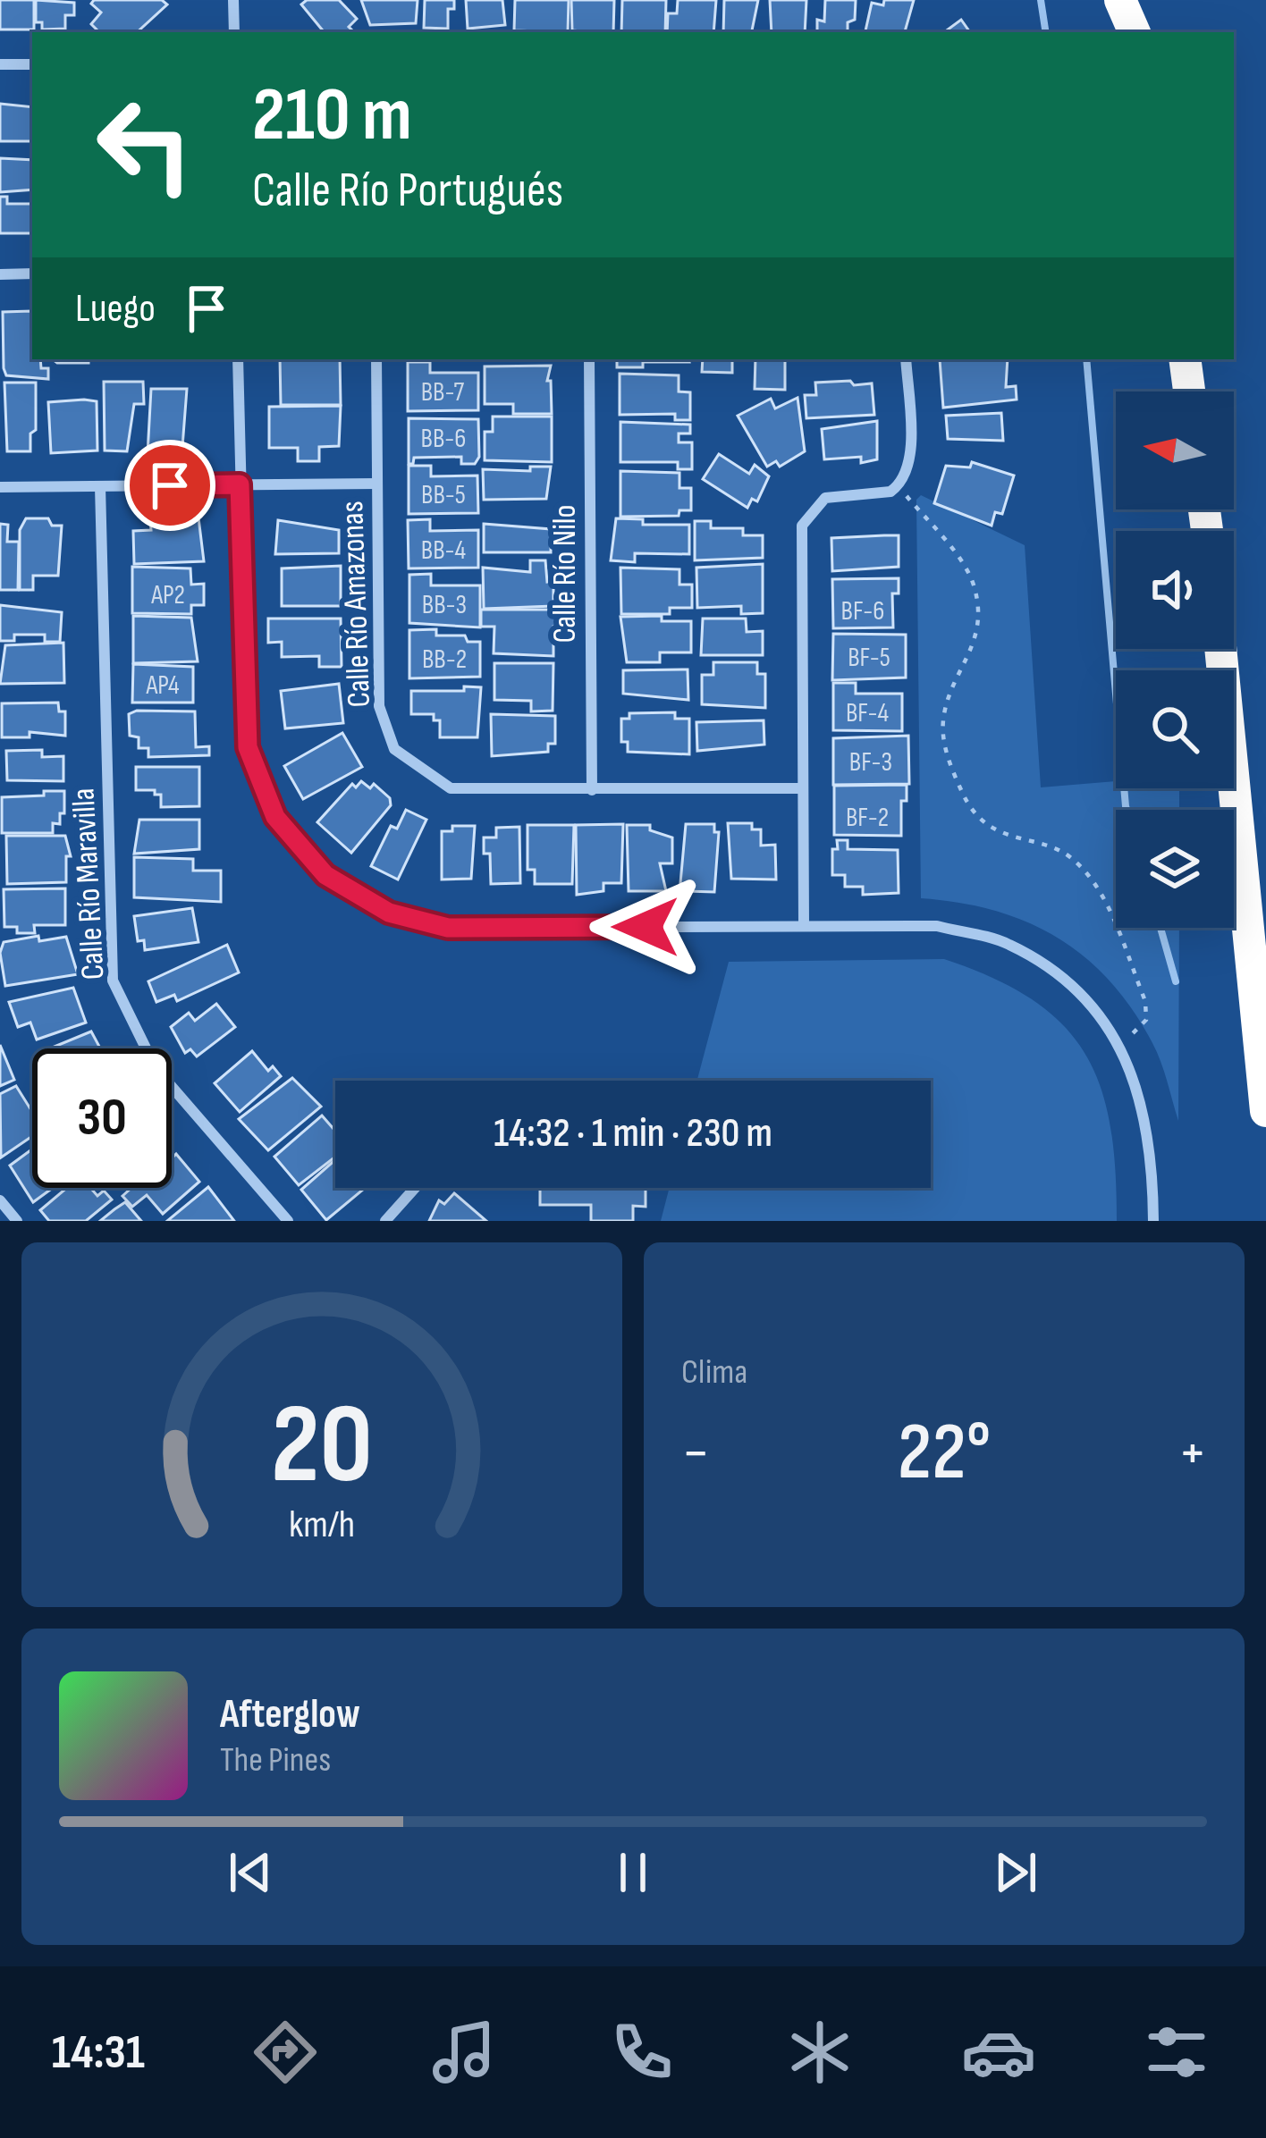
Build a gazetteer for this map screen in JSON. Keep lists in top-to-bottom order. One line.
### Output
{"streets":{"street":["Calle Río Nilo","Calle Río Amazonas","Calle Río Maravilla"]},"crossings":[["Calle Río Nilo","Calle Río Amazonas"]],"house_numbers":["BB-7","BB-6","BB-5","BB-4","AP2","BB-3","BF-6","BF-5","BB-2","AP4","BF-4","BF-3","BF-2"],"north":"left","page":{"turn":["210 m","Calle Río Portugués"],"then":"Luego","limit":"30","trip":"14:32 · 1 min · 230 m","tile":"Clima","heat":["−","22°","+"],"song":["Afterglow","The Pines"],"tabs":"14:31","gauge":["20","km/h"]}}
